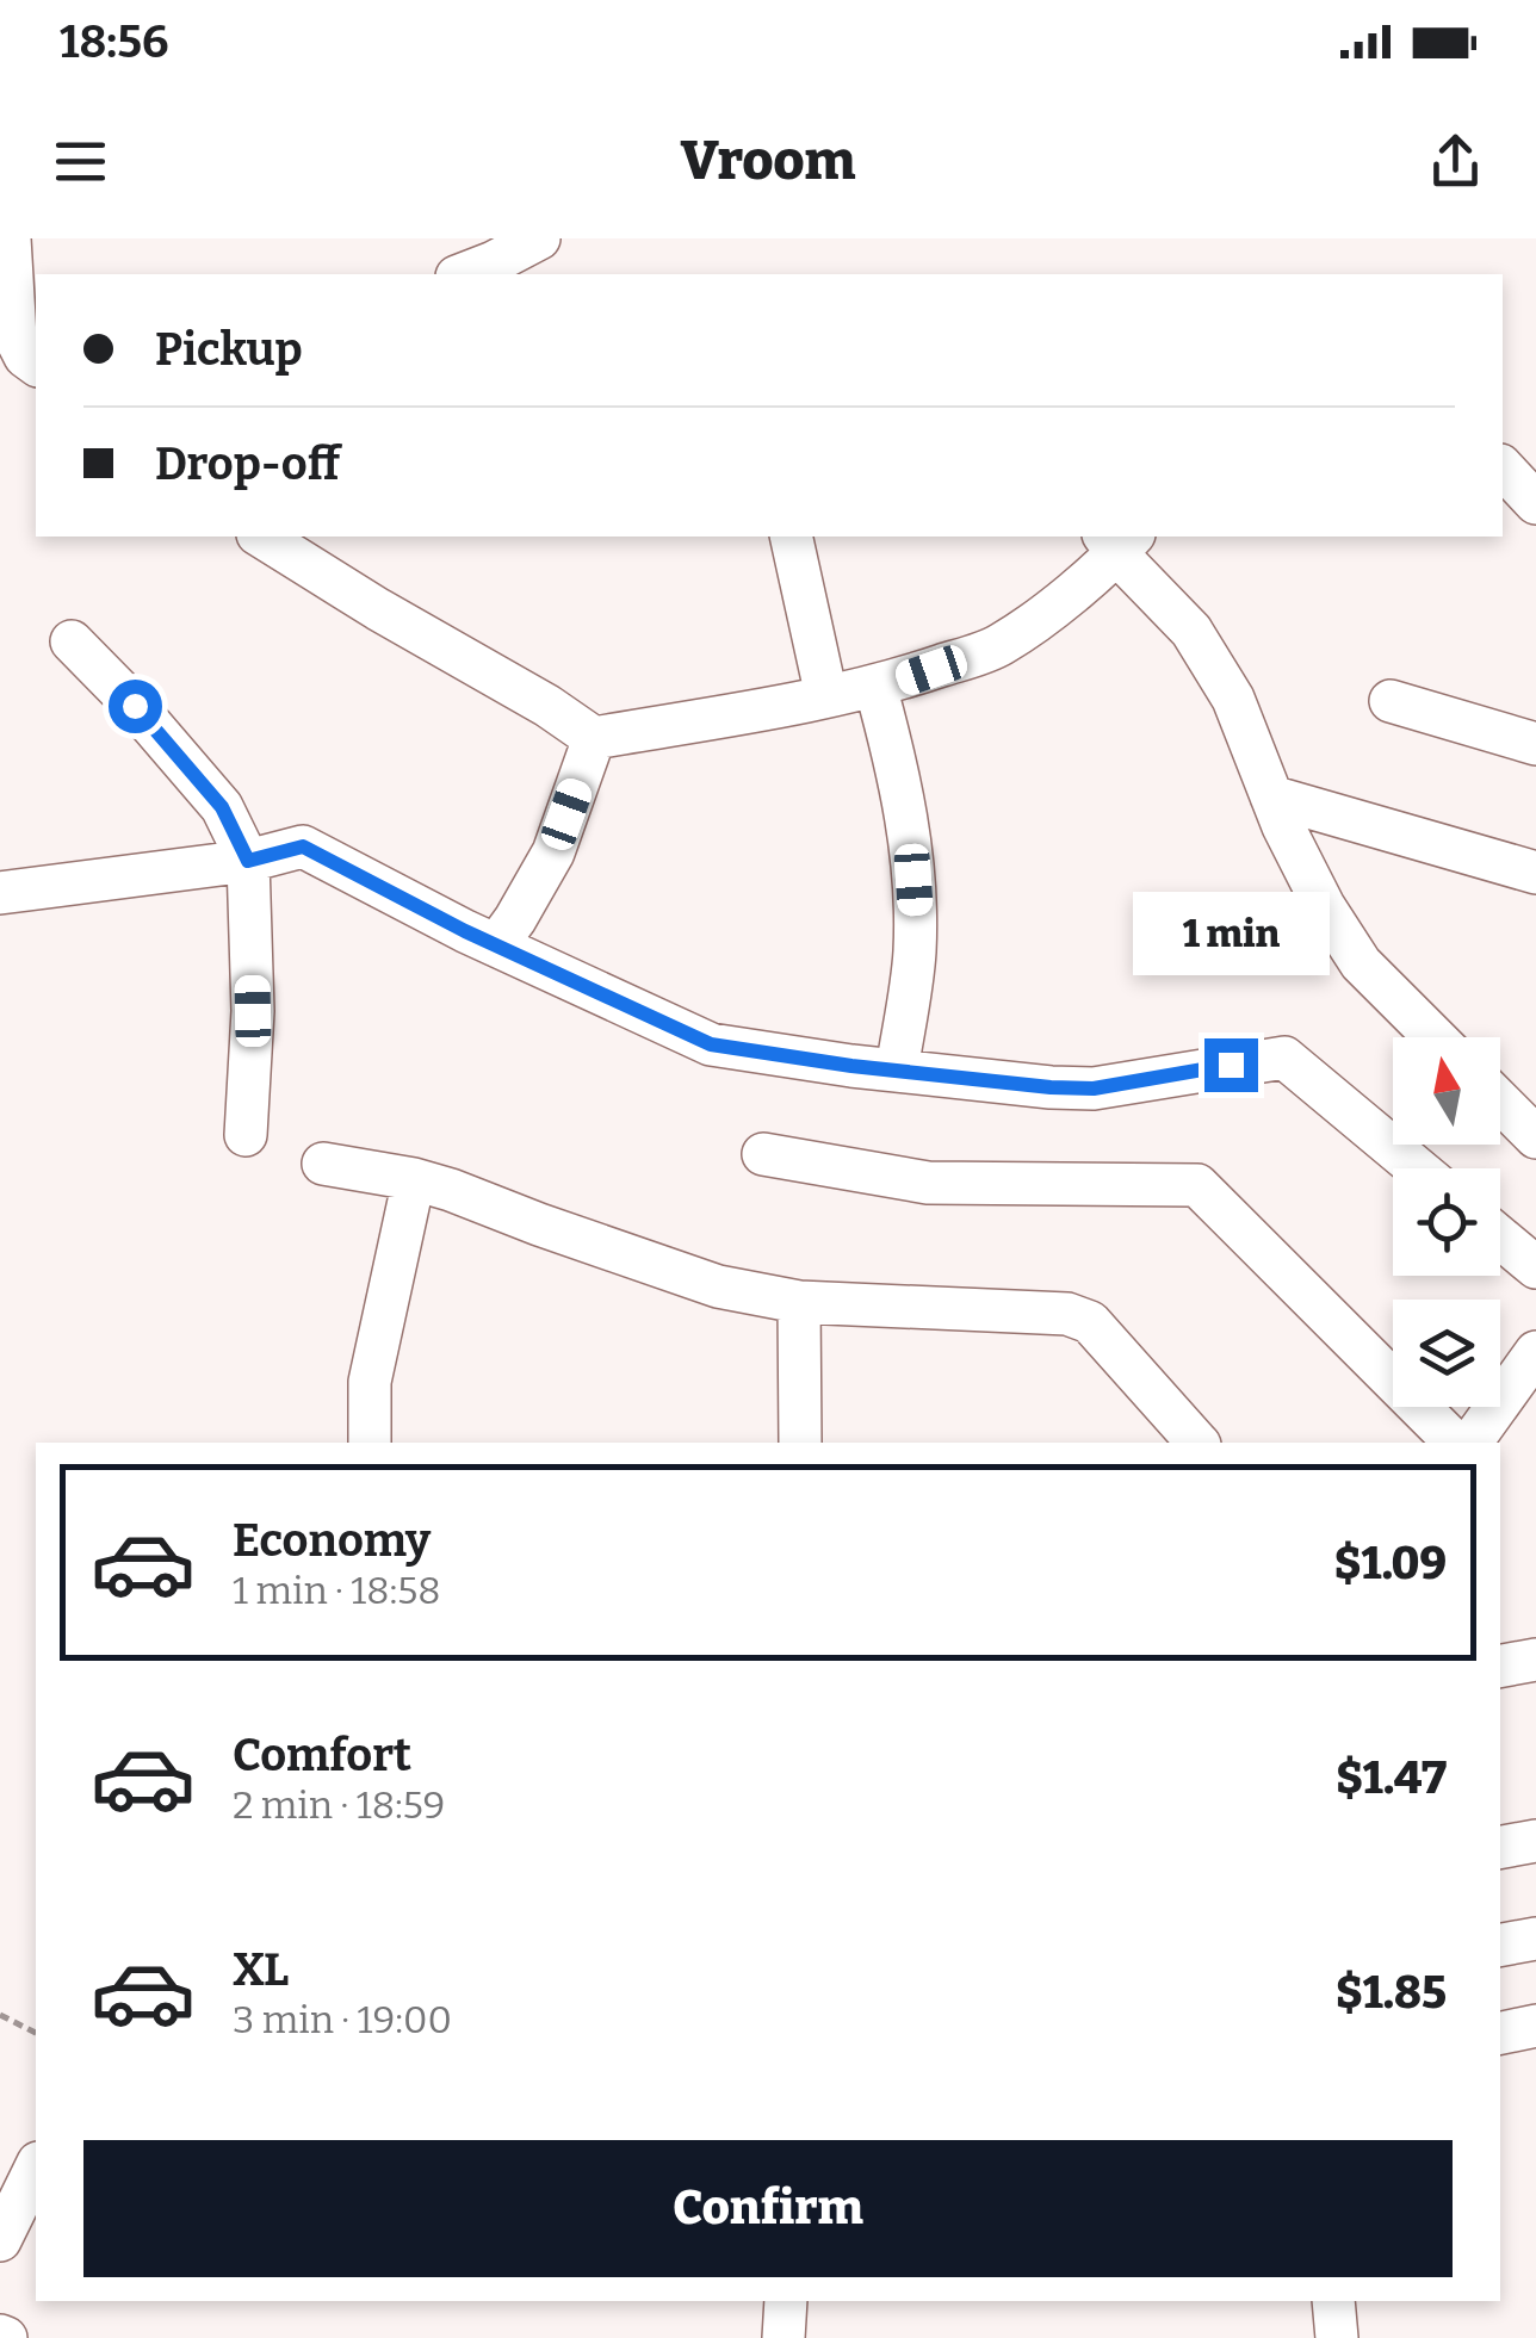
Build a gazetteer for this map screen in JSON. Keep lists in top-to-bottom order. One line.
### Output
{"north":"top","page":{"status":"18:56","header":"Vroom","banner":["Pickup","Drop-off"],"bubble":"1 min","list":[{"name":"Economy","note":"1 min · 18:58","value":"$1.09"},{"name":"Comfort","note":"2 min · 18:59","value":"$1.47"},{"name":"XL","note":"3 min · 19:00","value":"$1.85"}],"buttons":"Confirm"}}
